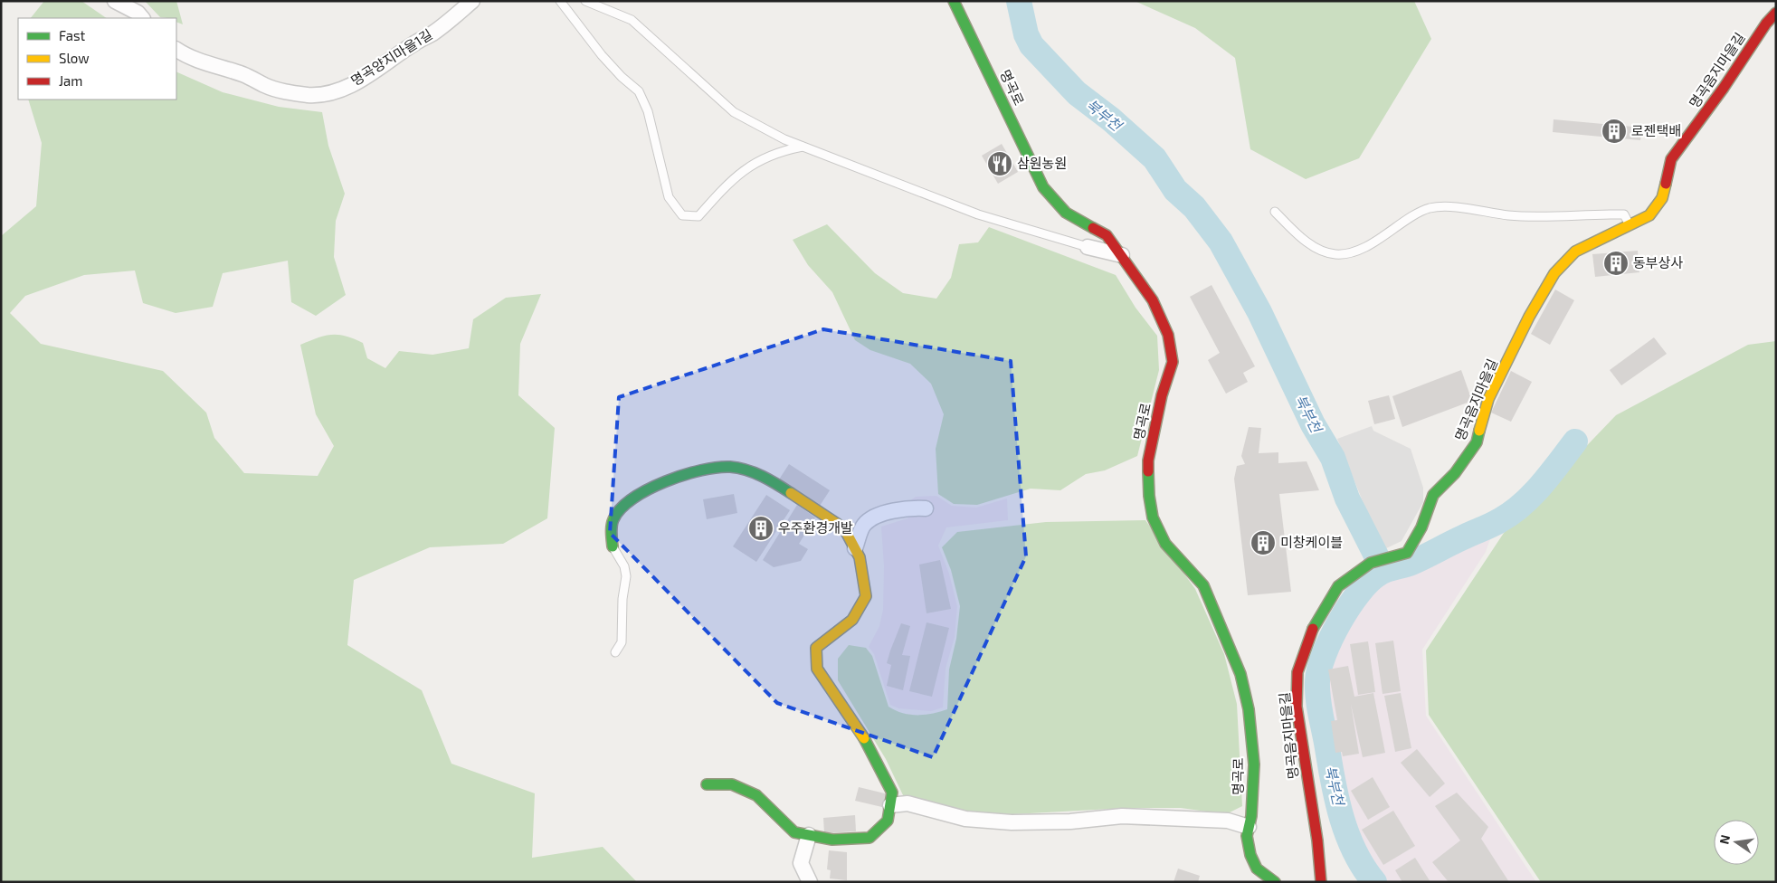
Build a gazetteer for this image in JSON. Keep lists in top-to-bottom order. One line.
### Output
{"streets":{"street":["명곡양지마을1길","명곡음지마을길","명곡로"]},"water":["북부천"],"places":{"building":["로젠택배","동부상사","우주환경개발","미창케이블"],"restaurant":["삼원농원"]},"legend":["Fast","Slow","Jam"],"north":"left"}
